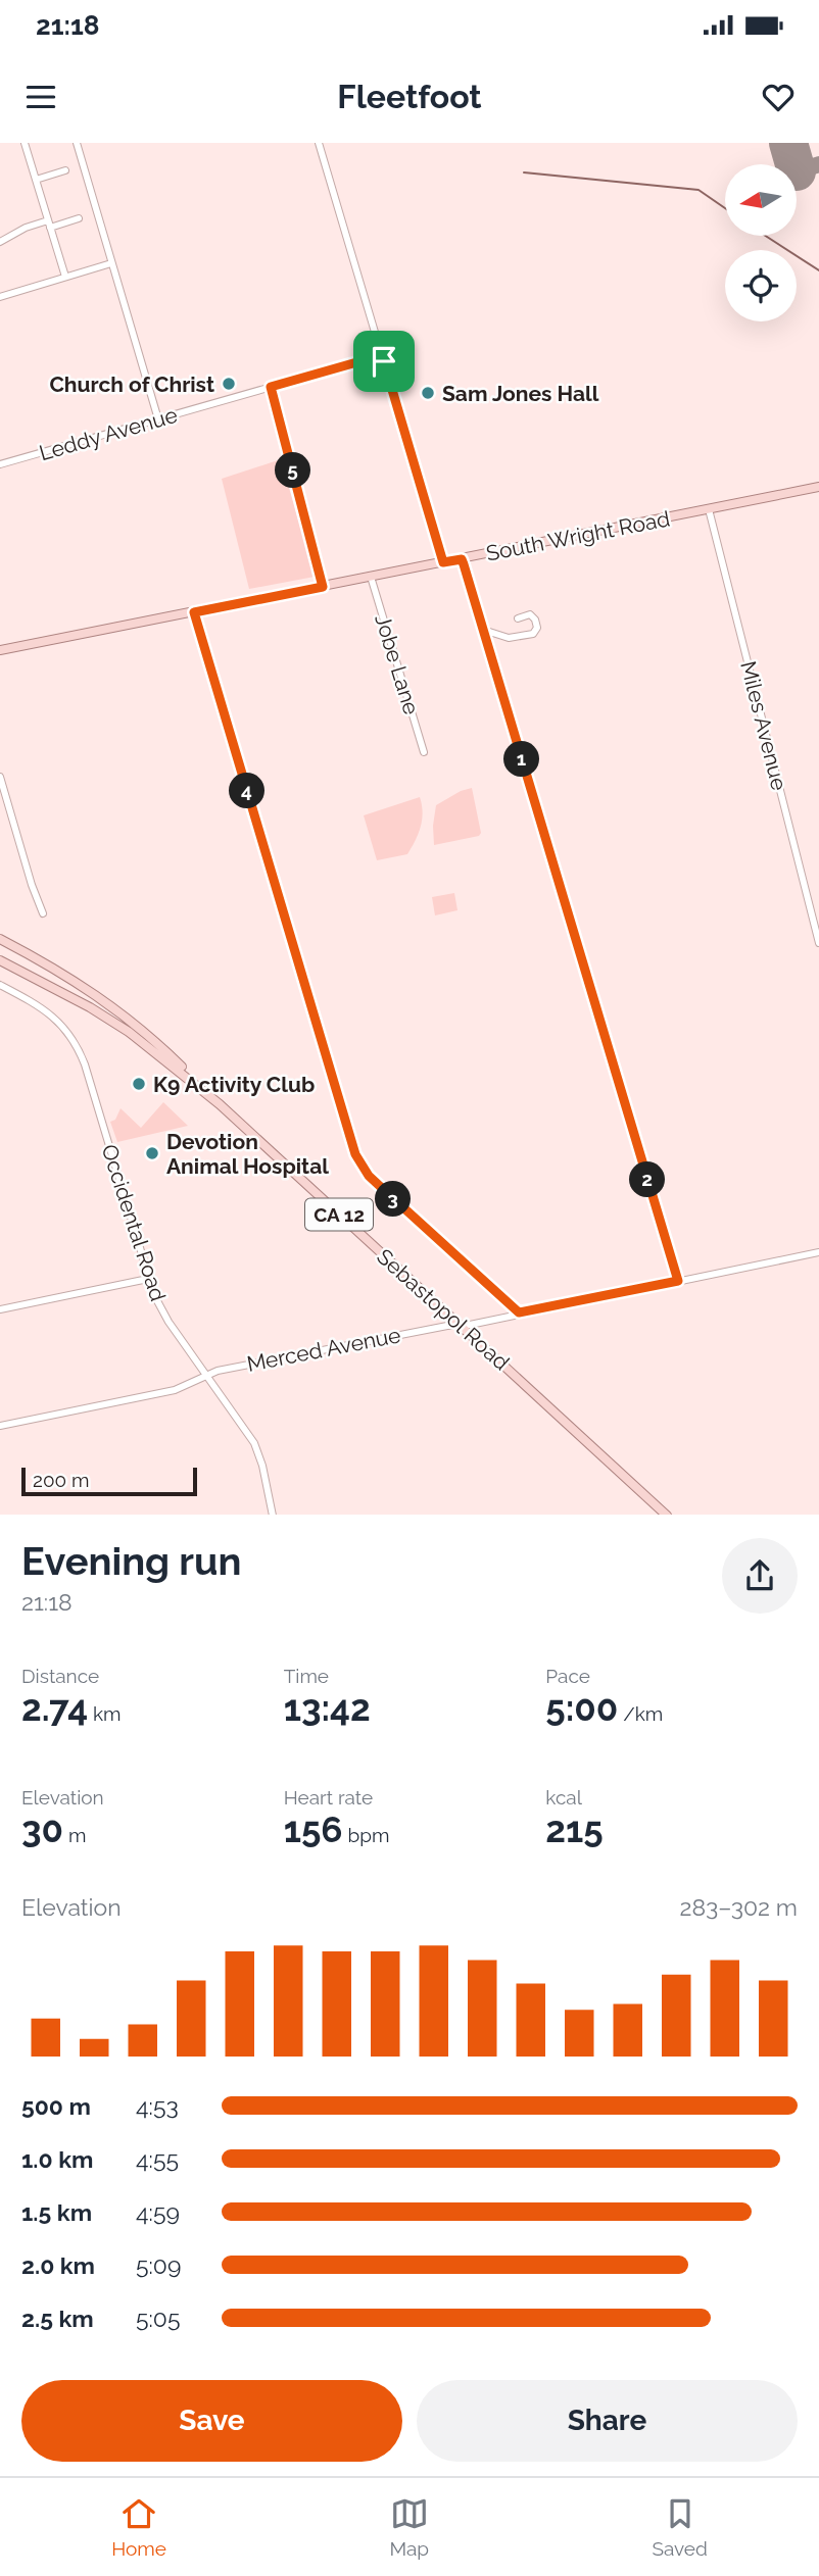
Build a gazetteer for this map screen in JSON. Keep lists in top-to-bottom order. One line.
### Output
{"streets":{"main road":["South Wright Road","CA 12","Sebastopol Road"],"street":["Leddy Avenue","Jobe Lane","Miles Avenue","Occidental Road","Merced Avenue"]},"crossings":[["South Wright Road","Jobe Lane"],["South Wright Road","Miles Avenue"],["Occidental Road","Merced Avenue"],["Sebastopol Road","Merced Avenue"]],"places":["Church of Christ","Sam Jones Hall","K9 Activity Club","Devotion Animal Hospital"],"scale_bar":"200 m","north":"left","page":{"status":"21:18","header":"Fleetfoot","pins":["5","1","4","2","3"],"scale":"200 m","heading":["Evening run","21:18"],"stats":[["Distance","2.74 km"],["Time","13:42"],["Pace","5:00 /km"],["Elevation","30 m"],["Heart rate","156 bpm"],["kcal","215"]],"chart":["Elevation","283–302 m"],"list":[{"name":"500 m","note":"4:53"},{"name":"1.0 km","note":"4:55"},{"name":"1.5 km","note":"4:59"},{"name":"2.0 km","note":"5:09"},{"name":"2.5 km","note":"5:05"}],"buttons":["Save","Share"],"tabs":["Home","Map","Saved"]}}
